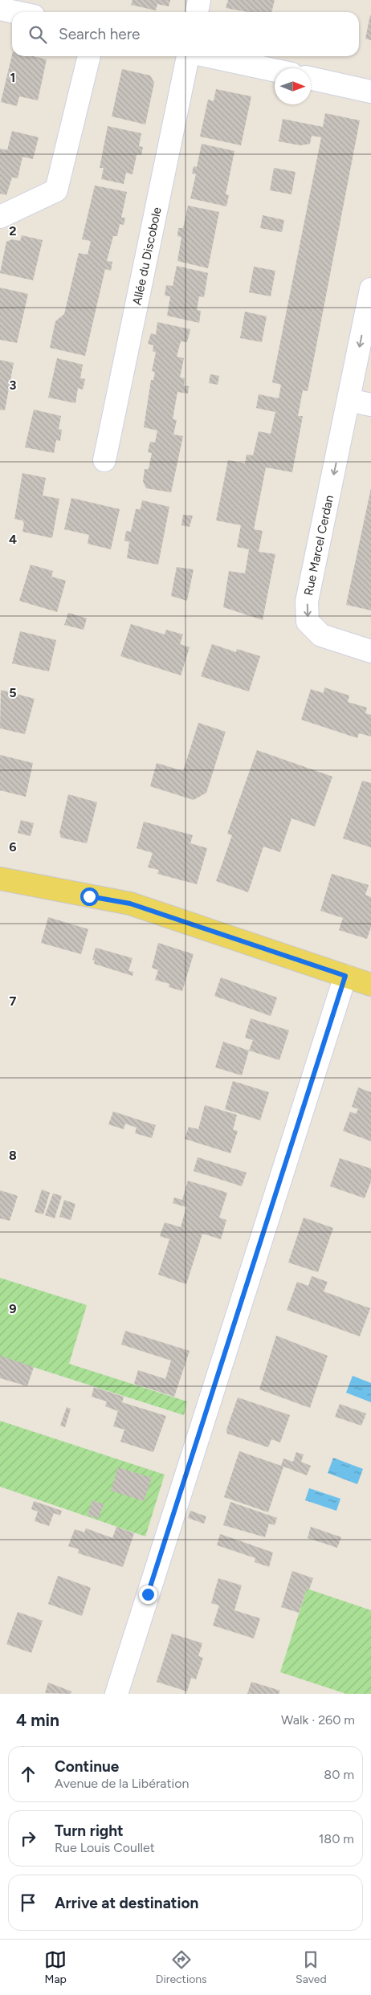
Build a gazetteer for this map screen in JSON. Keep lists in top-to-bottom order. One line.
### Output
{"streets":{"street":["Allée du Discobole","Rue Marcel Cerdan"]},"one_way":["Rue Marcel Cerdan"],"north":"right","page":{"search":"Search here","heading":["4 min","Walk · 260 m"],"list":[["Continue","Avenue de la Libération","80 m"],["Turn right","Rue Louis Coullet","180 m"],"Arrive at destination"],"nav":["Map","Directions","Saved"]},"grid":{"rows":["1","2","3","4","5","6","7","8","9"]}}
